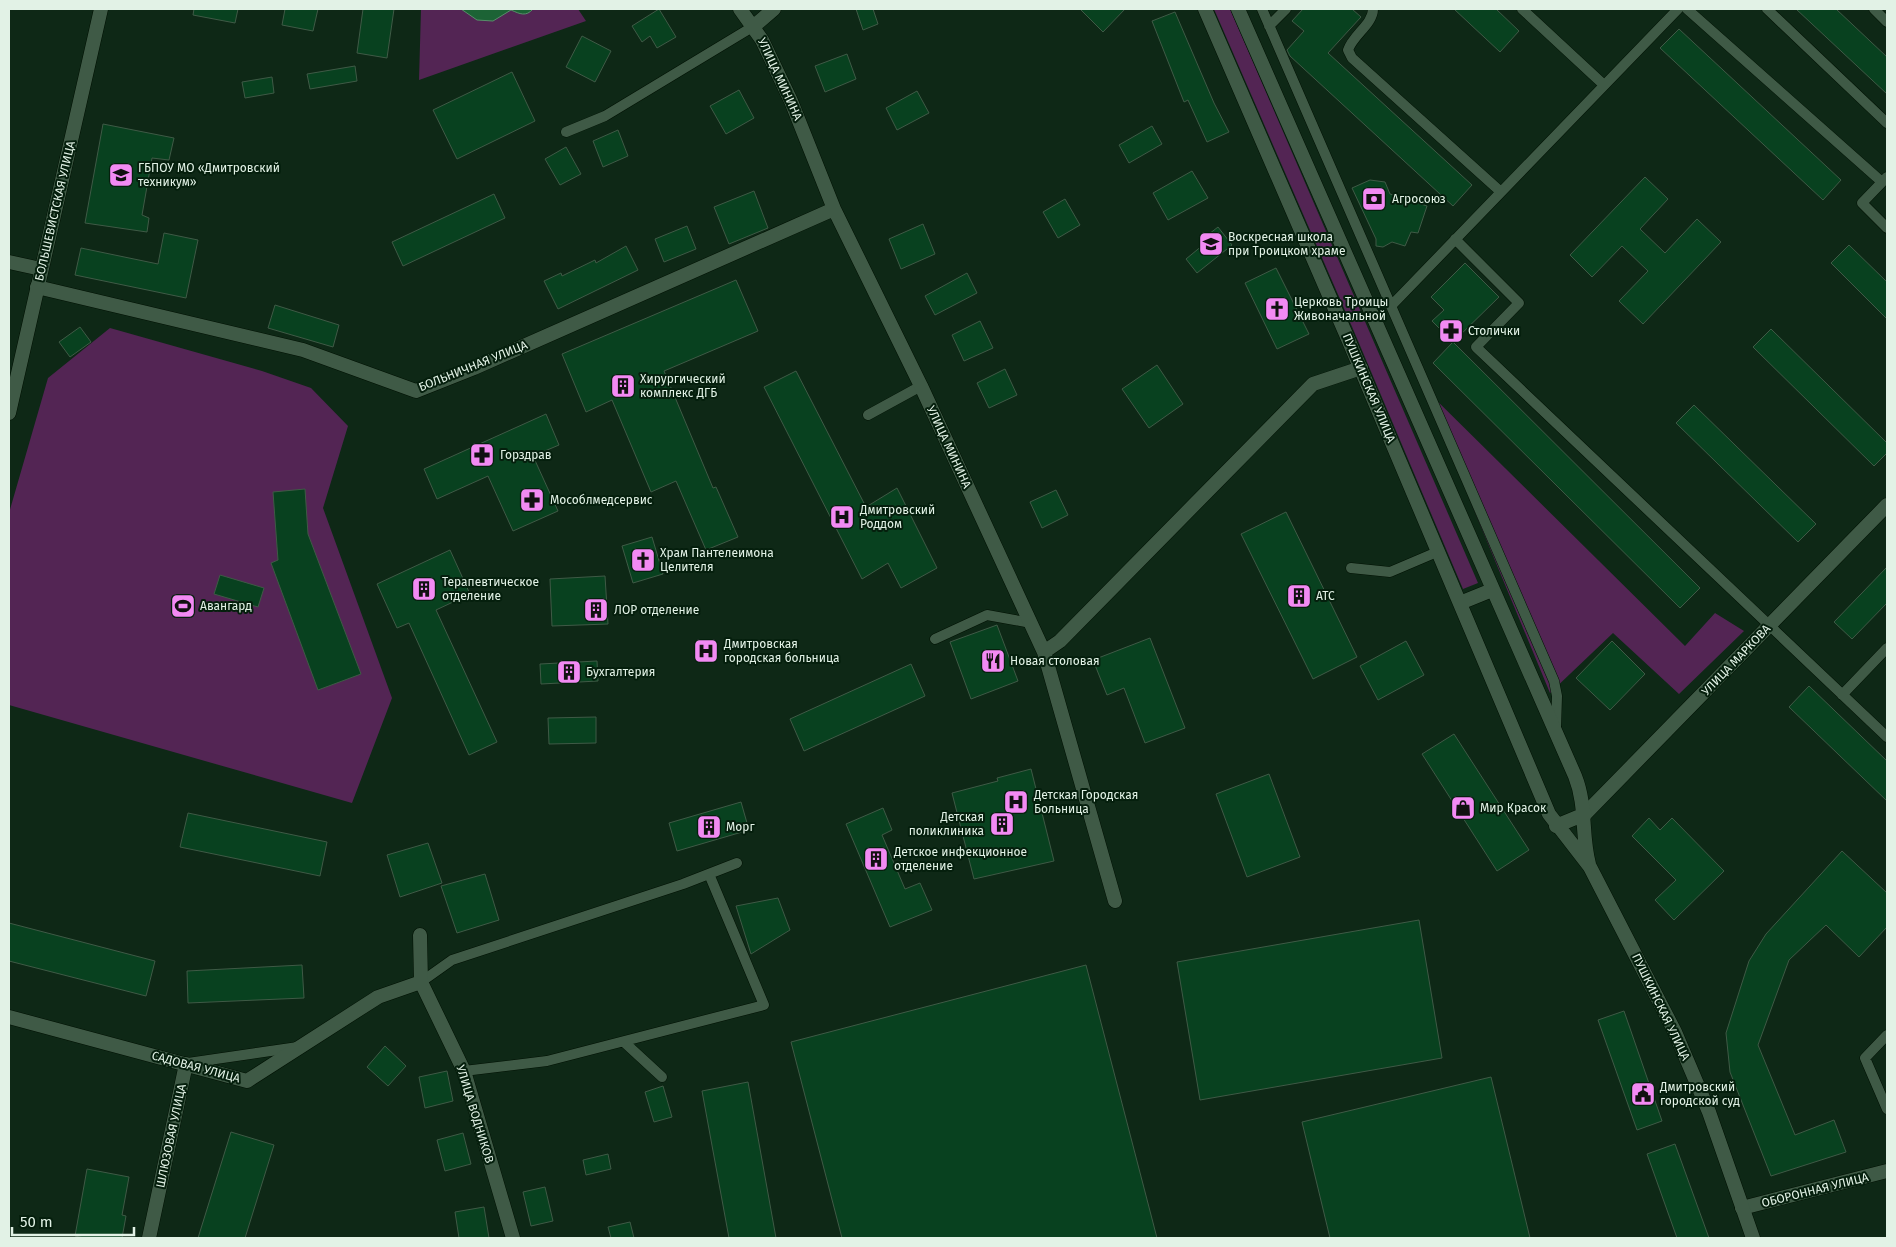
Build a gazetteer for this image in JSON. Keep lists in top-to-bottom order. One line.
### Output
{"streets":{"street":["УЛИЦА МИНИНА","БОЛЬШЕВИСТСКАЯ УЛИЦА","БОЛЬНИЧНАЯ УЛИЦА","ПУШКИНСКАЯ УЛИЦА","УЛИЦА МАРКОВА","САДОВАЯ УЛИЦА","УЛИЦА ВОДНИКОВ","ШЛЮЗОВАЯ УЛИЦА","ОБОРОННАЯ УЛИЦА"]},"crossings":[["УЛИЦА МИНИНА","БОЛЬНИЧНАЯ УЛИЦА"],["БОЛЬШЕВИСТСКАЯ УЛИЦА","БОЛЬНИЧНАЯ УЛИЦА"],["ПУШКИНСКАЯ УЛИЦА","УЛИЦА МАРКОВА"],["ПУШКИНСКАЯ УЛИЦА","ОБОРОННАЯ УЛИЦА"],["САДОВАЯ УЛИЦА","УЛИЦА ВОДНИКОВ"],["САДОВАЯ УЛИЦА","ШЛЮЗОВАЯ УЛИЦА"]],"places":{"school or university":["ГБПОУ МО «Дмитровский техникум»","Воскресная школа при Троицком храме"],"bank":["Агросоюз"],"church":["Церковь Троицы Живоначальной","Храм Пантелеимона Целителя"],"pharmacy":["Столички","Горздрав","Мособлмедсервис"],"building":["Хирургический комплекс ДГБ","Терапевтическое отделение","АТС","ЛОР отделение","Бухгалтерия","Детская поликлиника","Морг","Детское инфекционное отделение"],"hospital":["Дмитровский Роддом","Дмитровская городская больница","Детская Городская Больница"],"sports":["Авангард"],"restaurant":["Новая столовая"],"shop":["Мир Красок"],"public building":["Дмитровский городской суд"]},"scale_bar":"50 m"}
